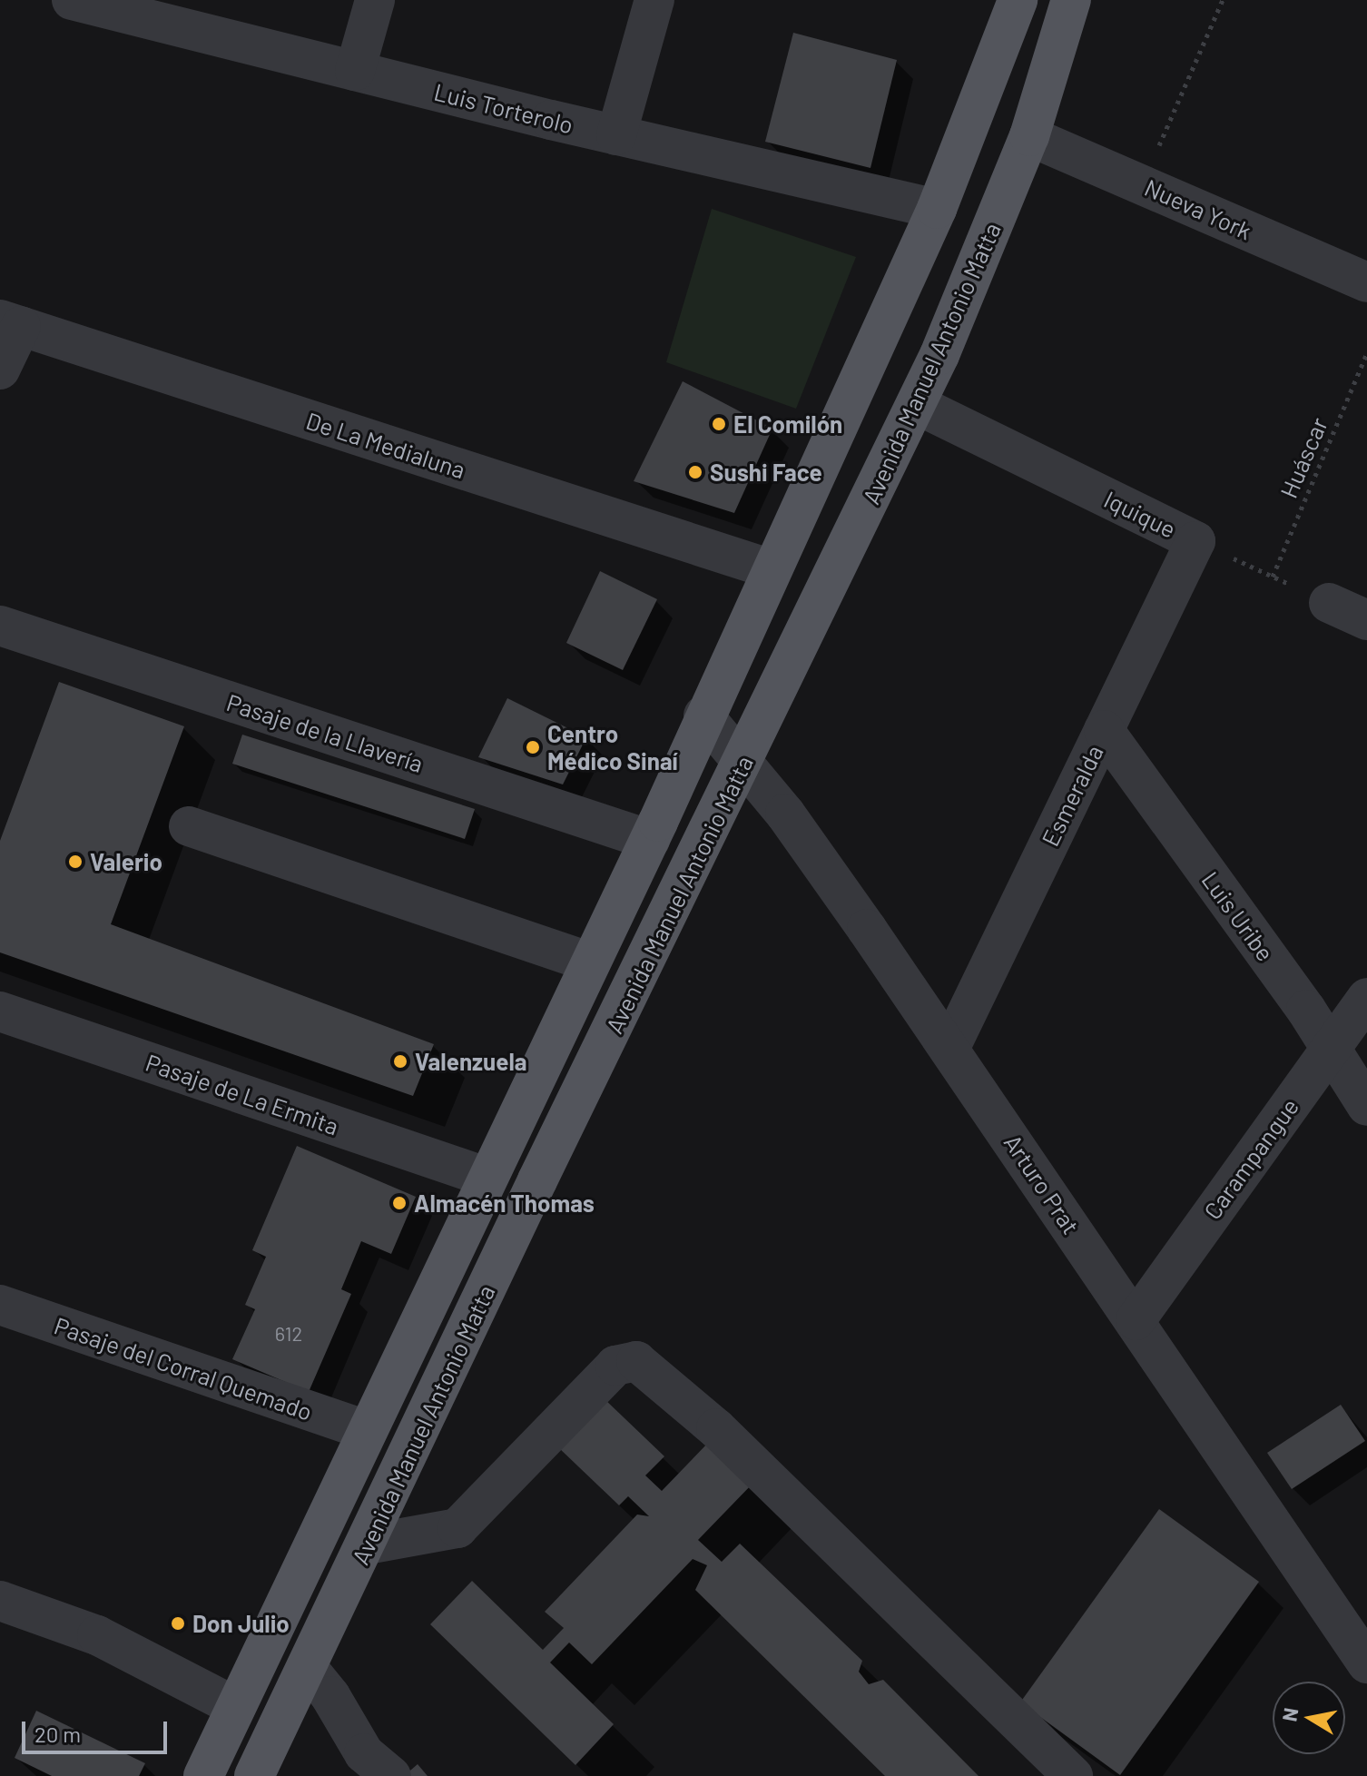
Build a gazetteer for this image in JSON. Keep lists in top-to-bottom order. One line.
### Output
{"streets":{"main road":["Avenida Manuel Antonio Matta"],"street":["Luis Torterolo","Nueva York","De La Medialuna","Iquique","Pasaje de la Llavería","Esmeralda","Luis Uribe","Pasaje de La Ermita","Carampangue","Arturo Prat","Pasaje del Corral Quemado"],"path":["Huáscar"]},"crossings":[["Luis Torterolo","Avenida Manuel Antonio Matta"],["Nueva York","Avenida Manuel Antonio Matta"],["Avenida Manuel Antonio Matta","De La Medialuna"],["Avenida Manuel Antonio Matta","Iquique"],["Avenida Manuel Antonio Matta","Pasaje de la Llavería"],["Avenida Manuel Antonio Matta","Pasaje de La Ermita"],["Avenida Manuel Antonio Matta","Arturo Prat"],["Avenida Manuel Antonio Matta","Pasaje del Corral Quemado"],["Huáscar","Iquique"],["Iquique","Esmeralda"],["Esmeralda","Luis Uribe"],["Esmeralda","Arturo Prat"],["Luis Uribe","Carampangue"],["Carampangue","Arturo Prat"]],"places":["El Comilón","Sushi Face","Centro Médico Sinaí","Valerio","Valenzuela","Almacén Thomas","Don Julio"],"house_numbers":["612"],"scale_bar":"20 m","north":"left"}
